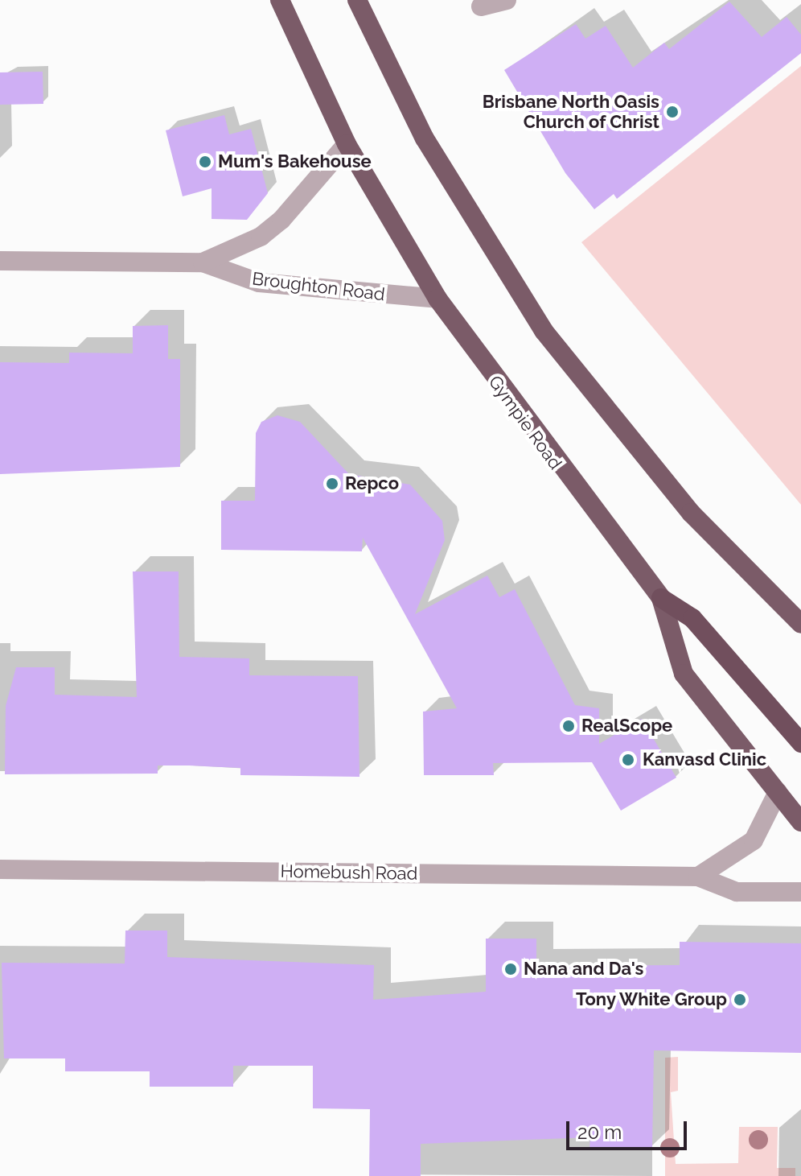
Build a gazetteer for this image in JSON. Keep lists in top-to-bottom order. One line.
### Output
{"streets":{"highway":["Gympie Road"],"street":["Broughton Road","Homebush Road"]},"crossings":[["Broughton Road","Gympie Road"]],"places":["Brisbane North Oasis Church of Christ","Mum's Bakehouse","Repco","RealScope","Kanvasd Clinic","Nana and Da's","Tony White Group"],"scale_bar":"20 m"}
